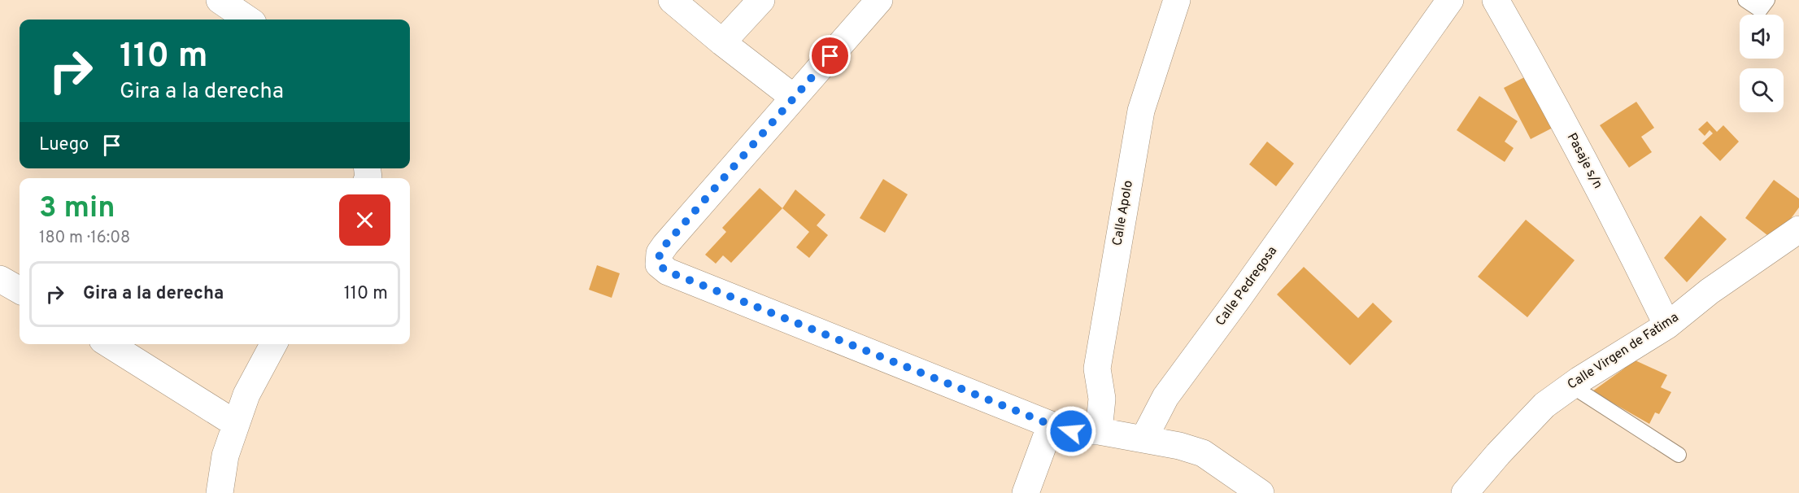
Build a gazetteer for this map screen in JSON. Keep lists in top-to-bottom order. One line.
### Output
{"streets":{"street":["Pasaje s/n","Calle Apolo","Calle Pedregosa","Calle Virgen de Fatima"]},"crossings":[["Pasaje s/n","Calle Virgen de Fatima"]],"page":{"turn":["110 m","Gira a la derecha"],"then":"Luego","heading":["3 min","180 m · 16:08"],"list":[{"name":"Gira a la derecha","value":"110 m"}]}}
